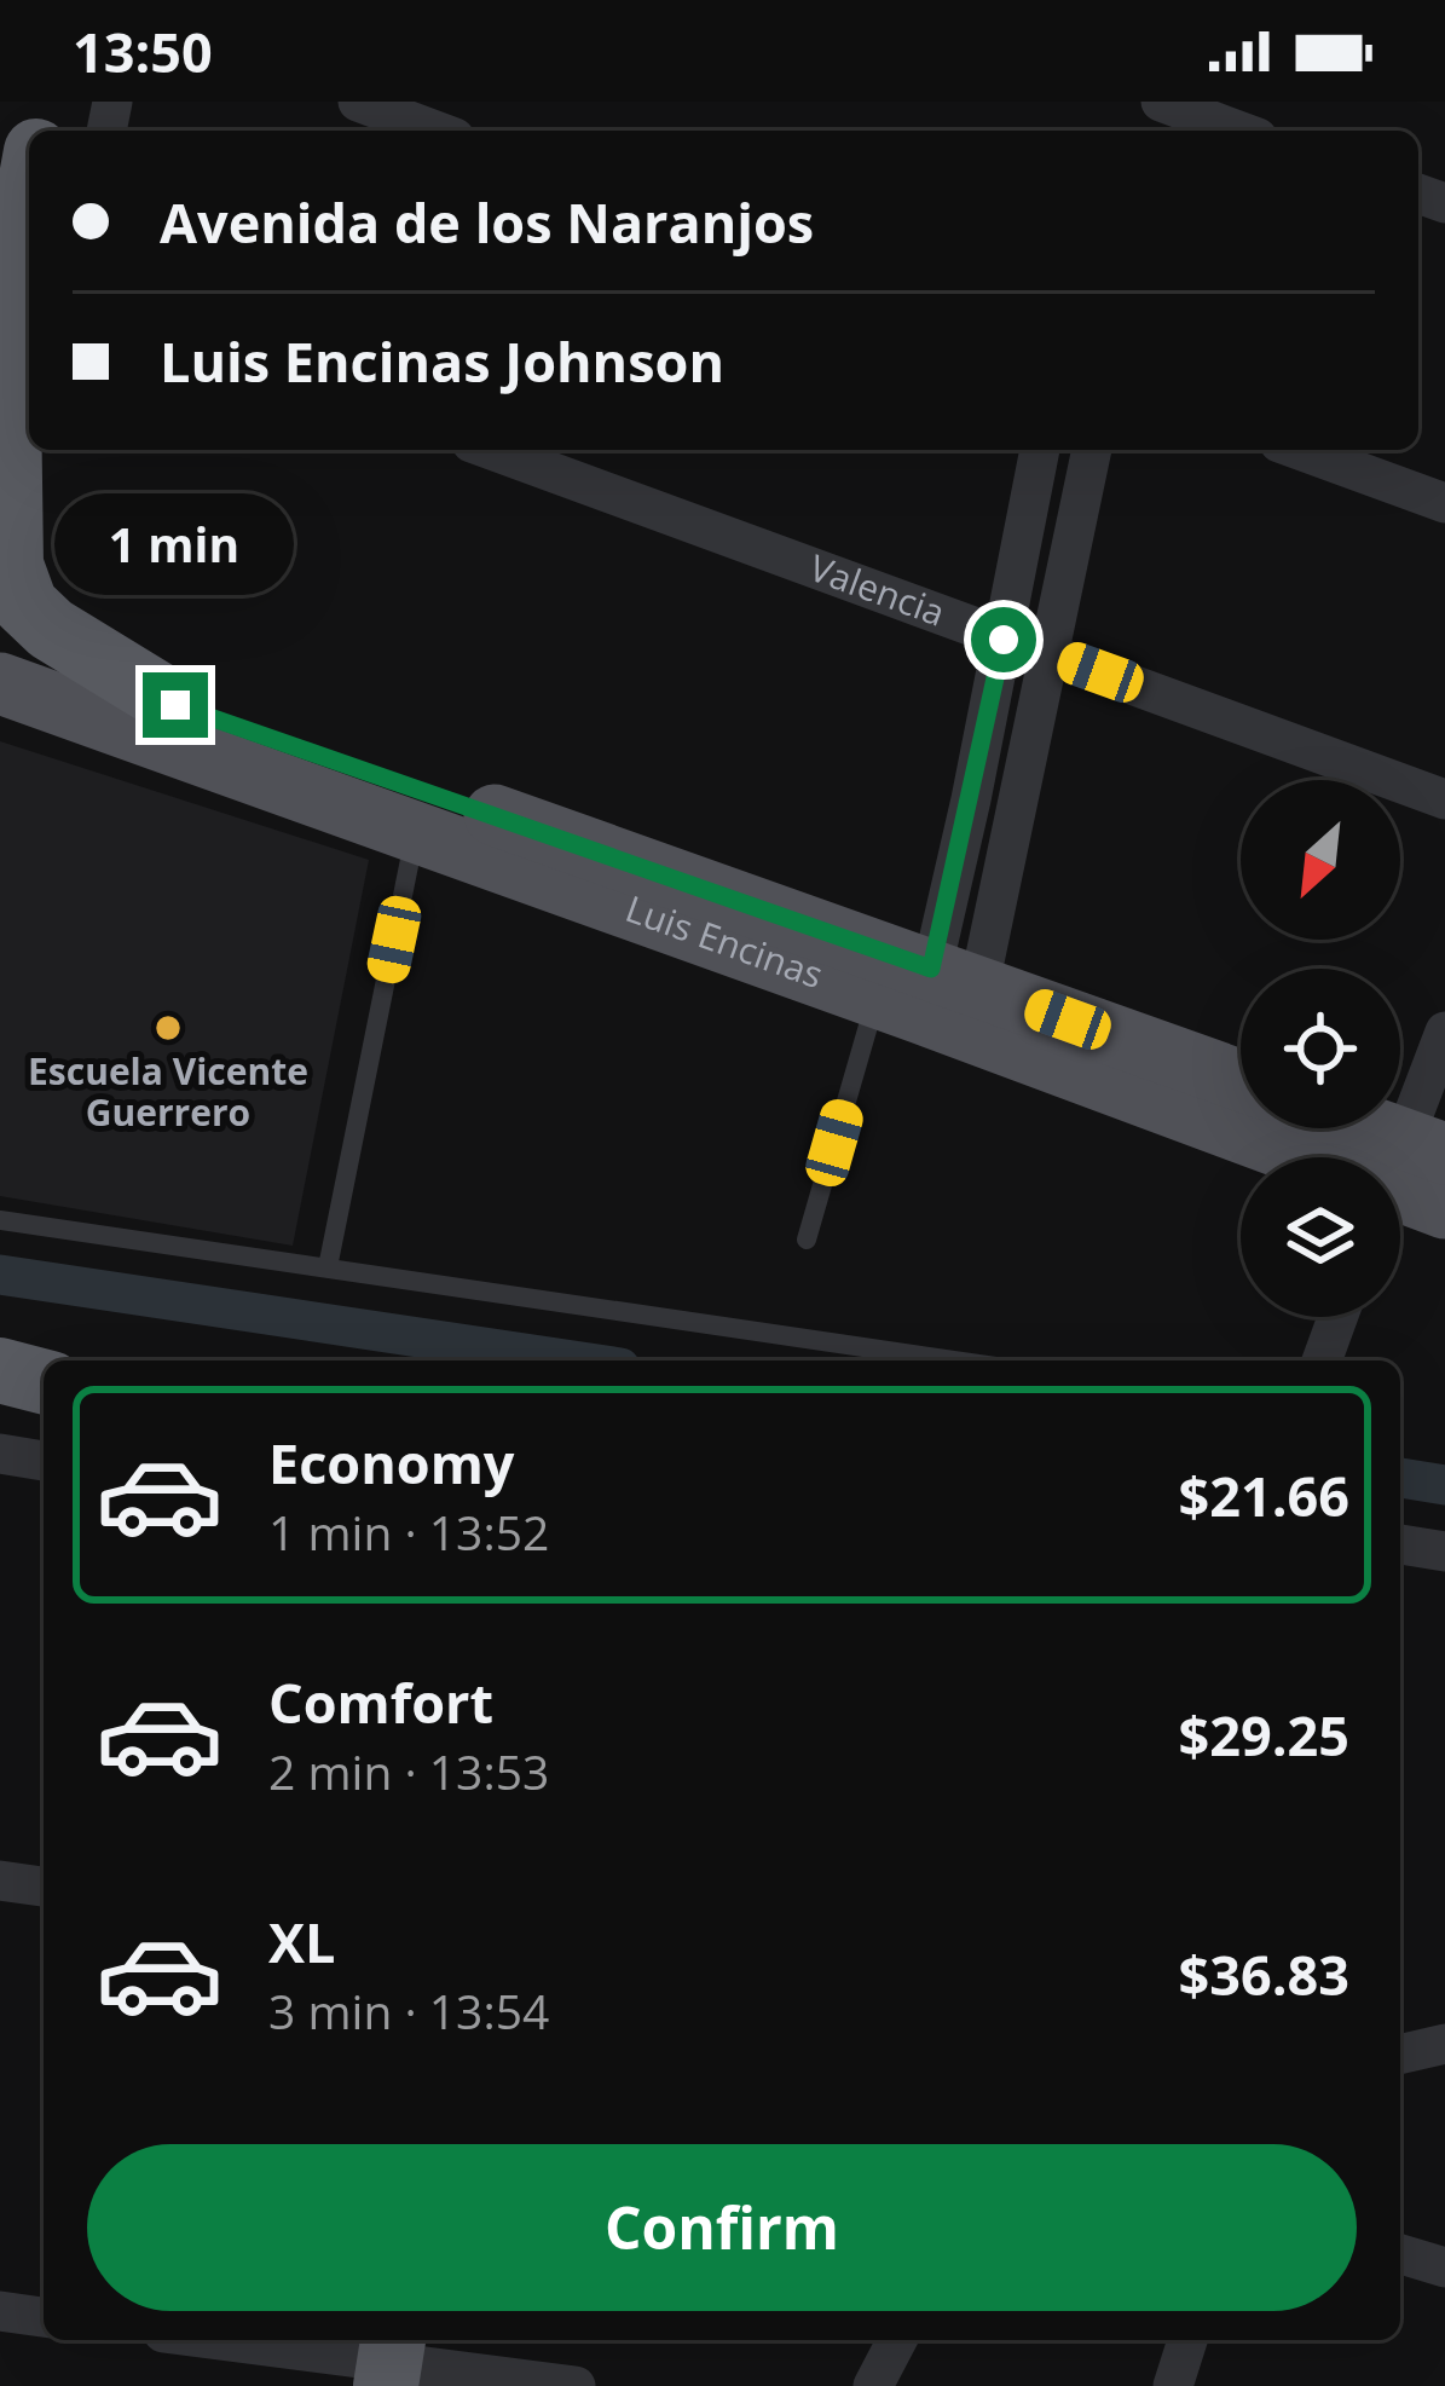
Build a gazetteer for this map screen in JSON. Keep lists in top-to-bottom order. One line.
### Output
{"streets":{"main road":["Luis Encinas"],"street":["Valencia"]},"places":["Escuela Vicente Guerrero"],"north":"bottom left","page":{"status":"13:50","banner":["Avenida de los Naranjos","Luis Encinas Johnson"],"bubble":"1 min","list":[{"name":"Economy","note":"1 min · 13:52","value":"$21.66"},{"name":"Comfort","note":"2 min · 13:53","value":"$29.25"},{"name":"XL","note":"3 min · 13:54","value":"$36.83"}],"buttons":"Confirm"}}
